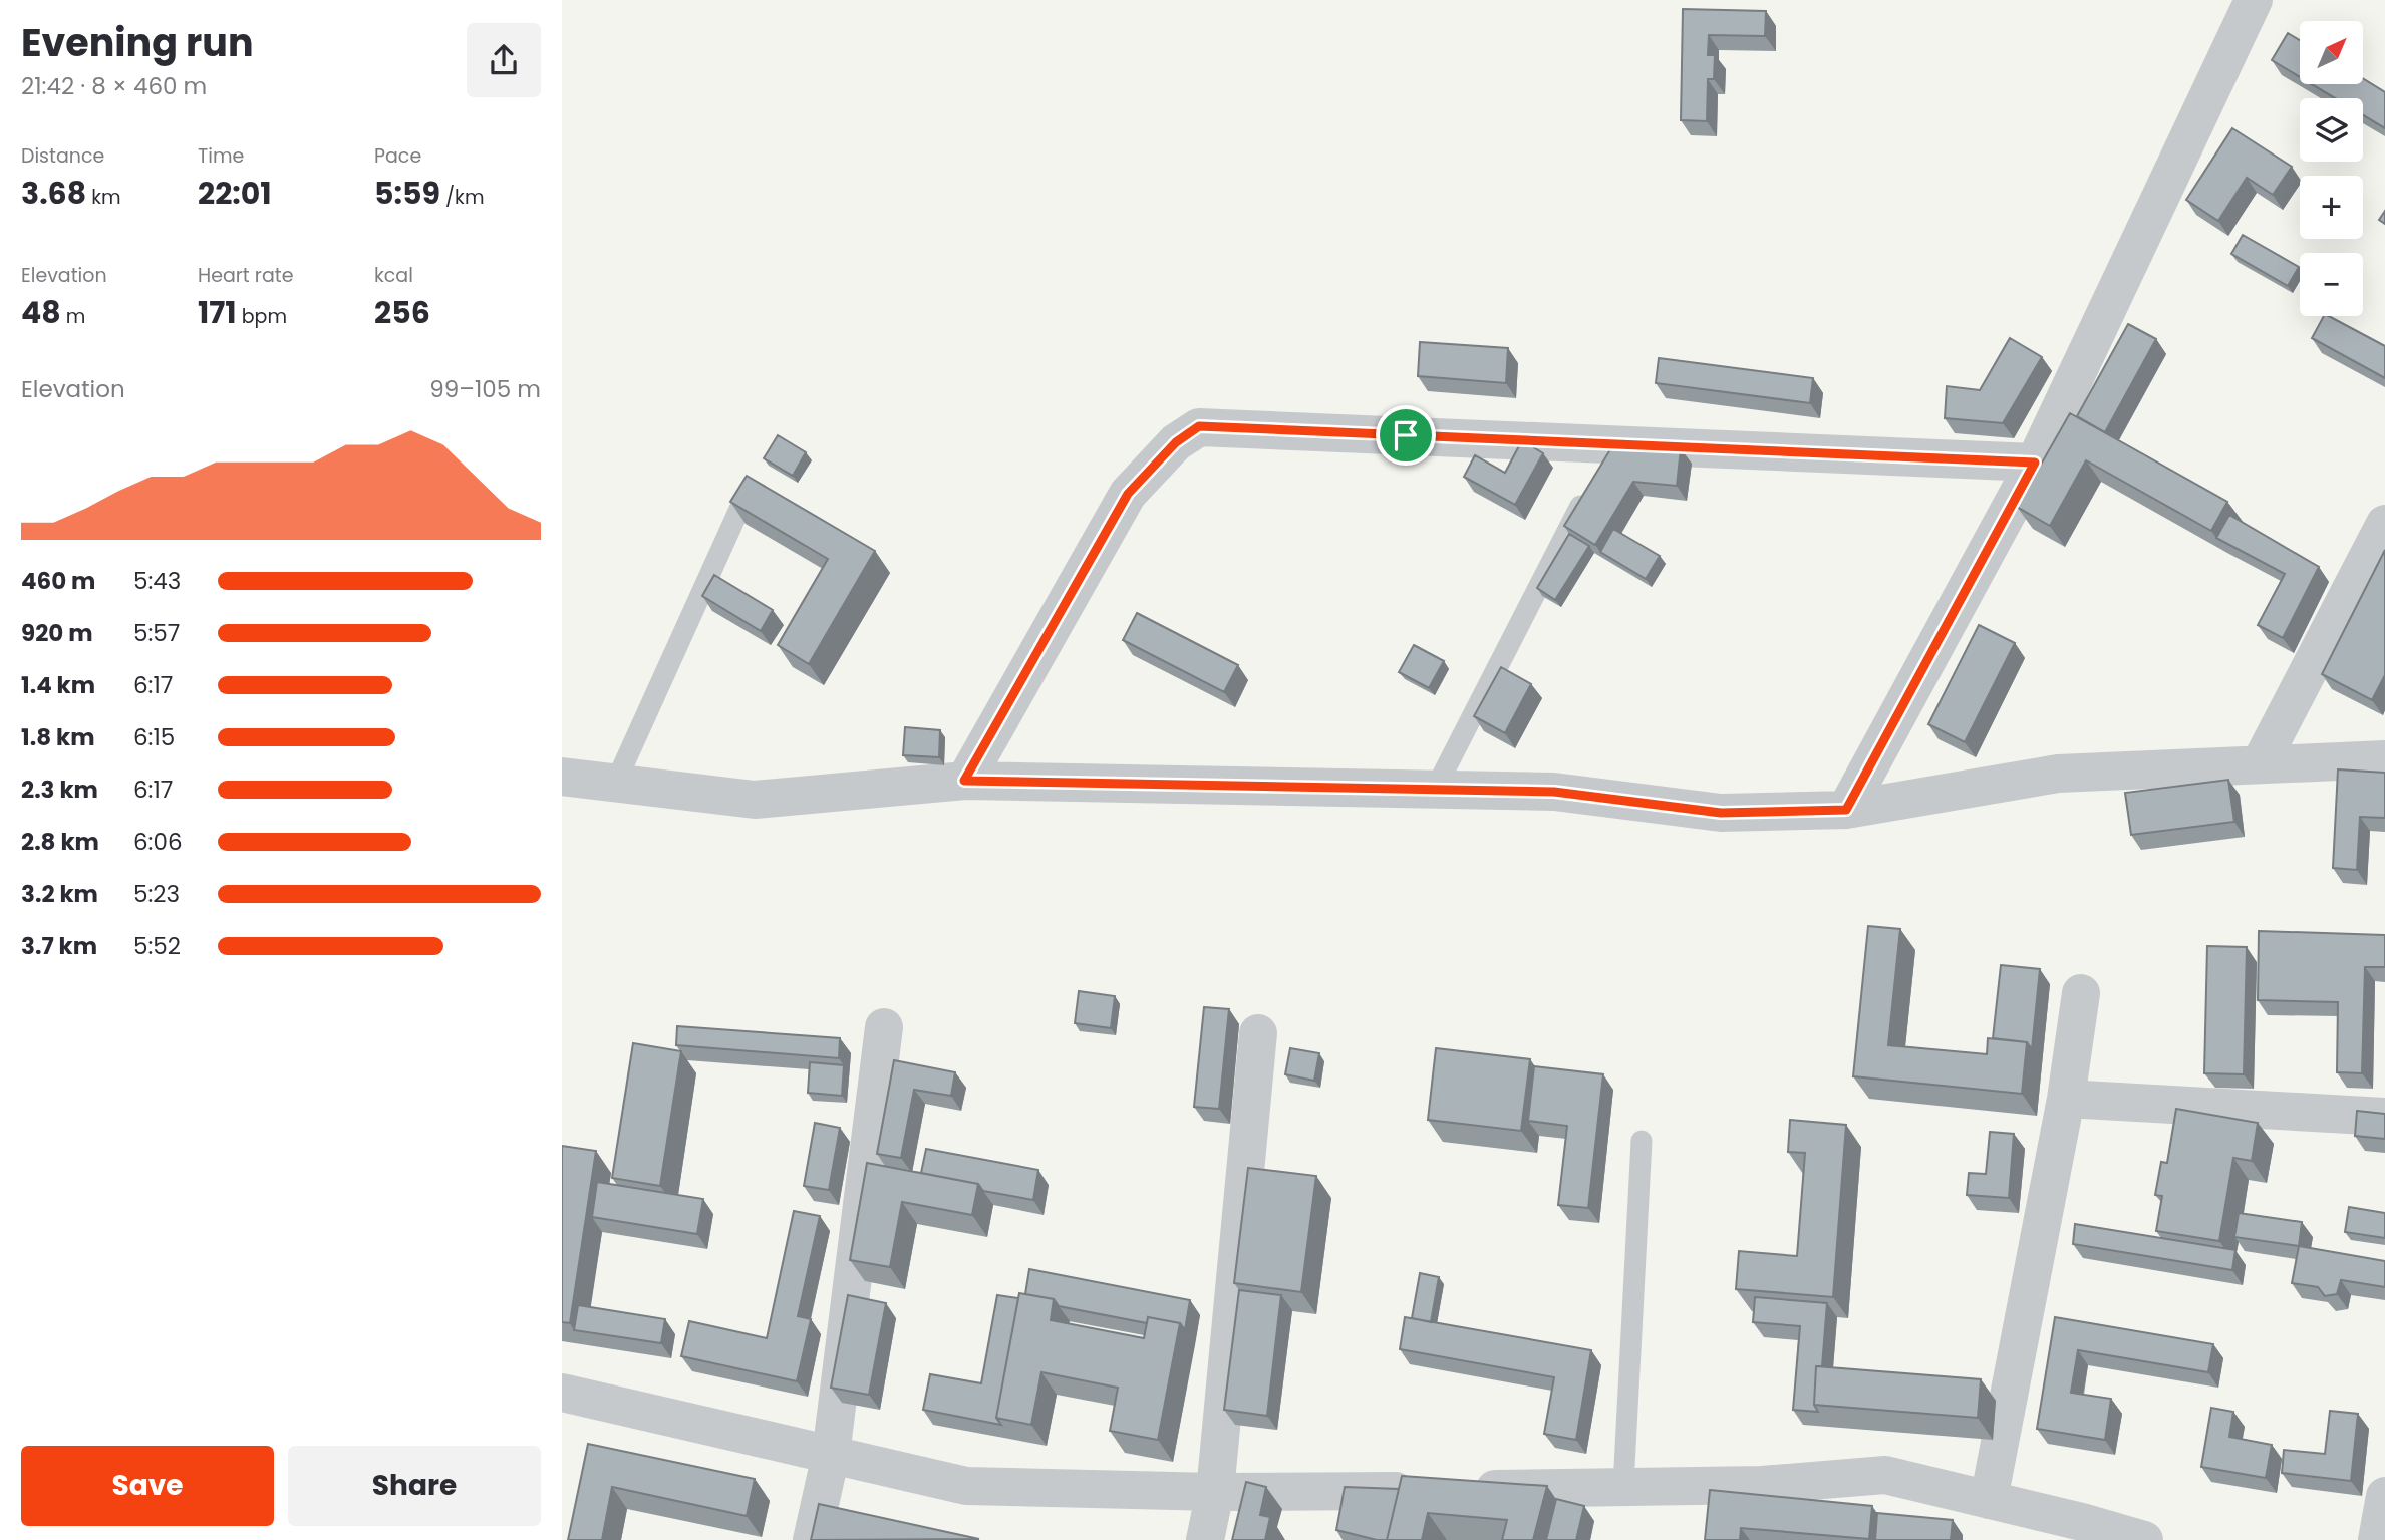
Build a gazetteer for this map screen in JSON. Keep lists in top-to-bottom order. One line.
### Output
{"north":"top right","page":{"heading":["Evening run","21:42 · 8 × 460 m"],"map_buttons":["+","−"],"stats":[["Distance","3.68 km"],["Time","22:01"],["Pace","5:59 /km"],["Elevation","48 m"],["Heart rate","171 bpm"],["kcal","256"]],"chart":["Elevation","99–105 m"],"list":[{"name":"460 m","note":"5:43"},{"name":"920 m","note":"5:57"},{"name":"1.4 km","note":"6:17"},{"name":"1.8 km","note":"6:15"},{"name":"2.3 km","note":"6:17"},{"name":"2.8 km","note":"6:06"},{"name":"3.2 km","note":"5:23"},{"name":"3.7 km","note":"5:52"}],"buttons":["Save","Share"]}}
